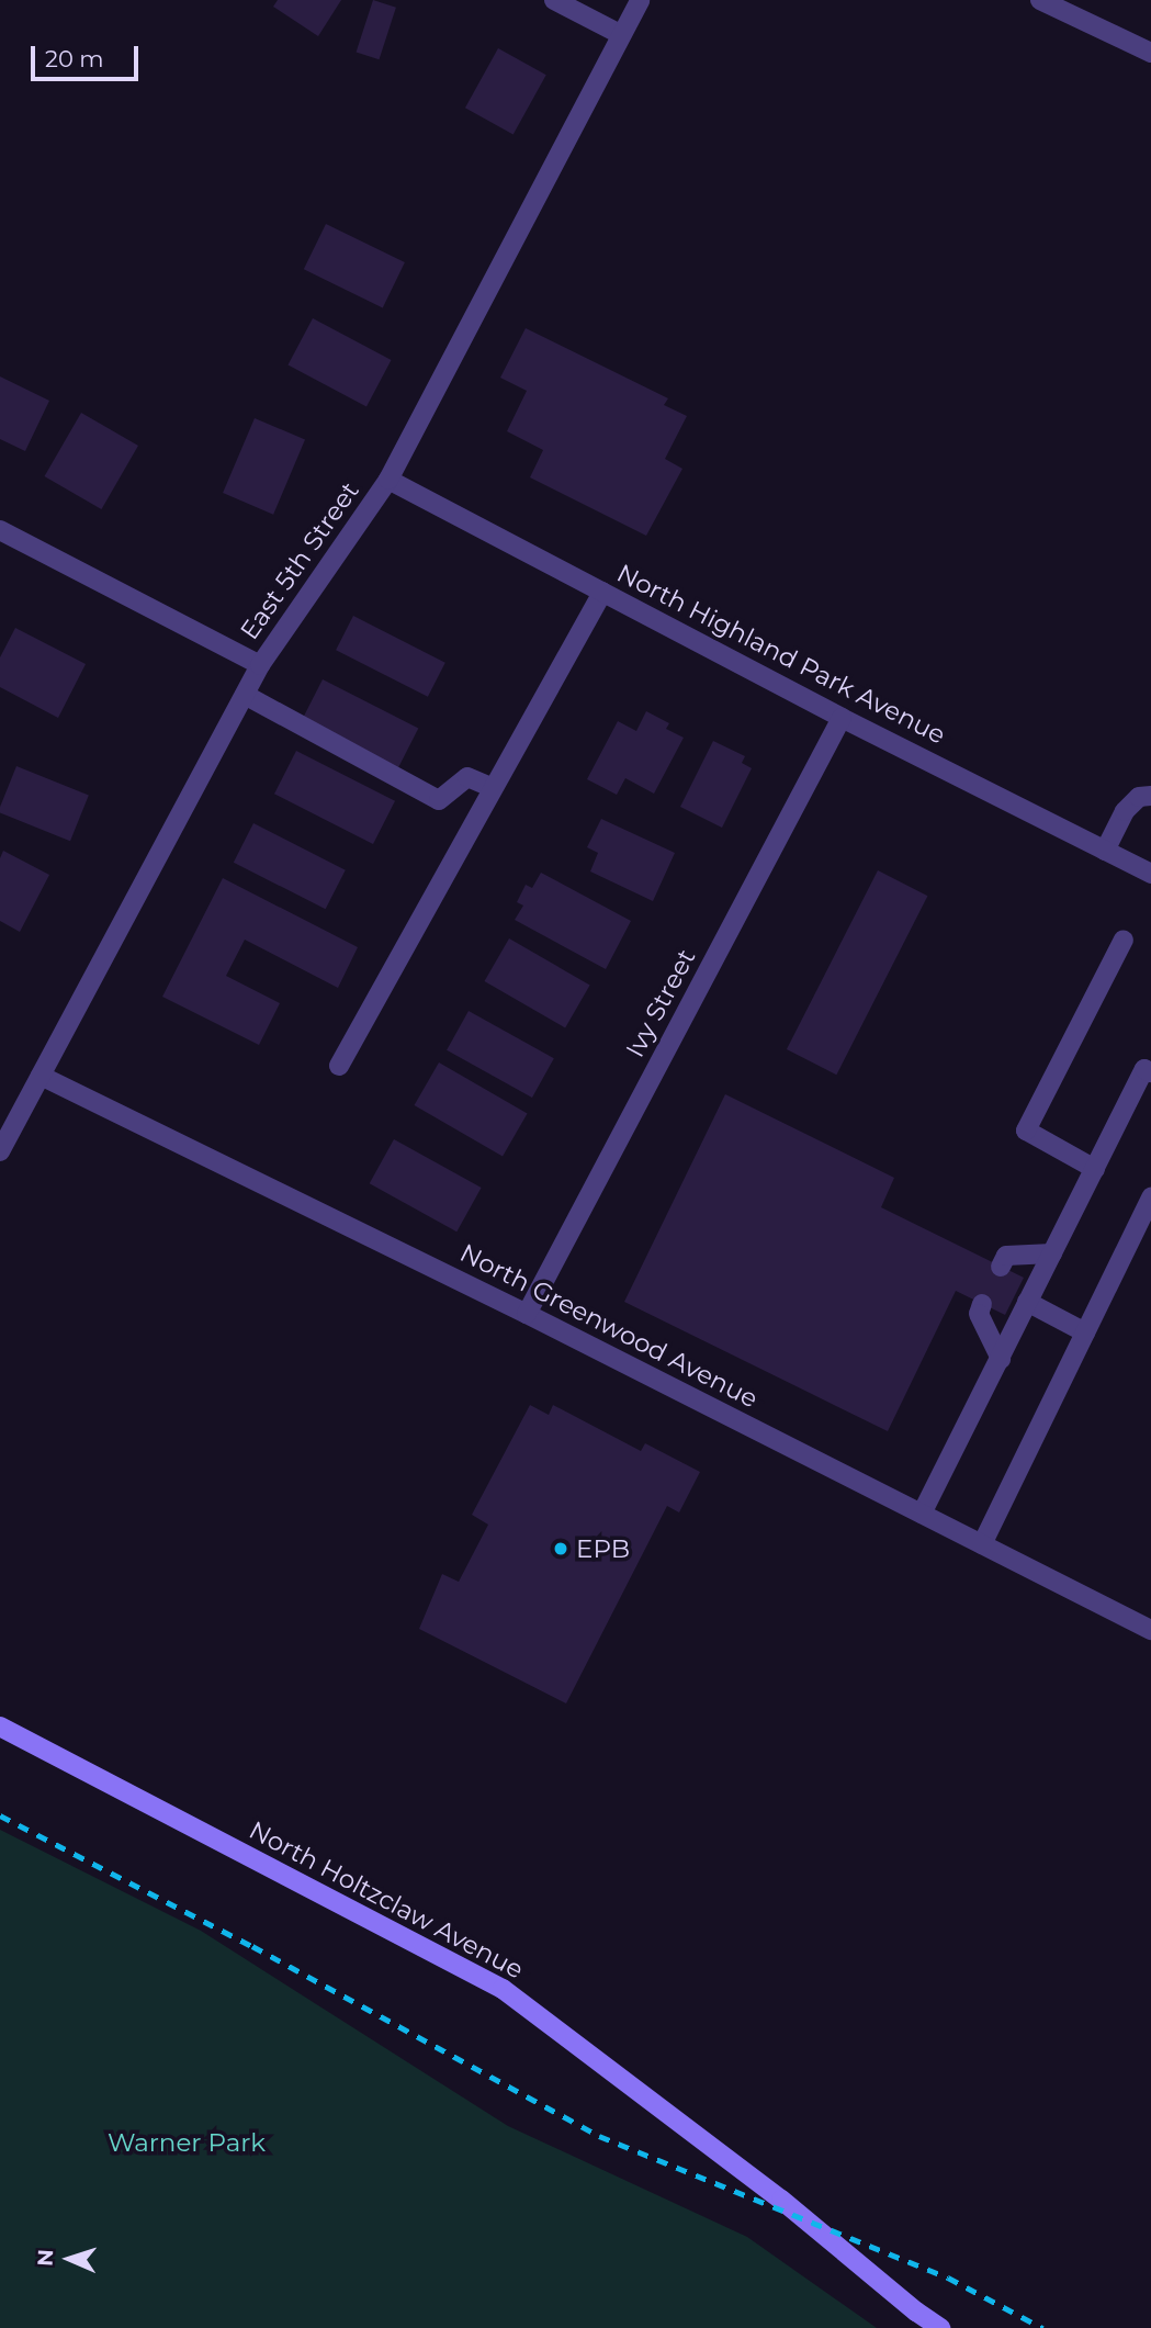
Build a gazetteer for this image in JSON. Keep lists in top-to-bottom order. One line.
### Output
{"streets":{"main road":["North Holtzclaw Avenue"],"street":["East 5th Street","North Highland Park Avenue","Ivy Street","North Greenwood Avenue"]},"crossings":[["East 5th Street","North Highland Park Avenue"],["East 5th Street","North Greenwood Avenue"],["North Highland Park Avenue","Ivy Street"],["Ivy Street","North Greenwood Avenue"]],"parks":["Warner Park"],"places":["EPB"],"scale_bar":"20 m","north":"left"}
